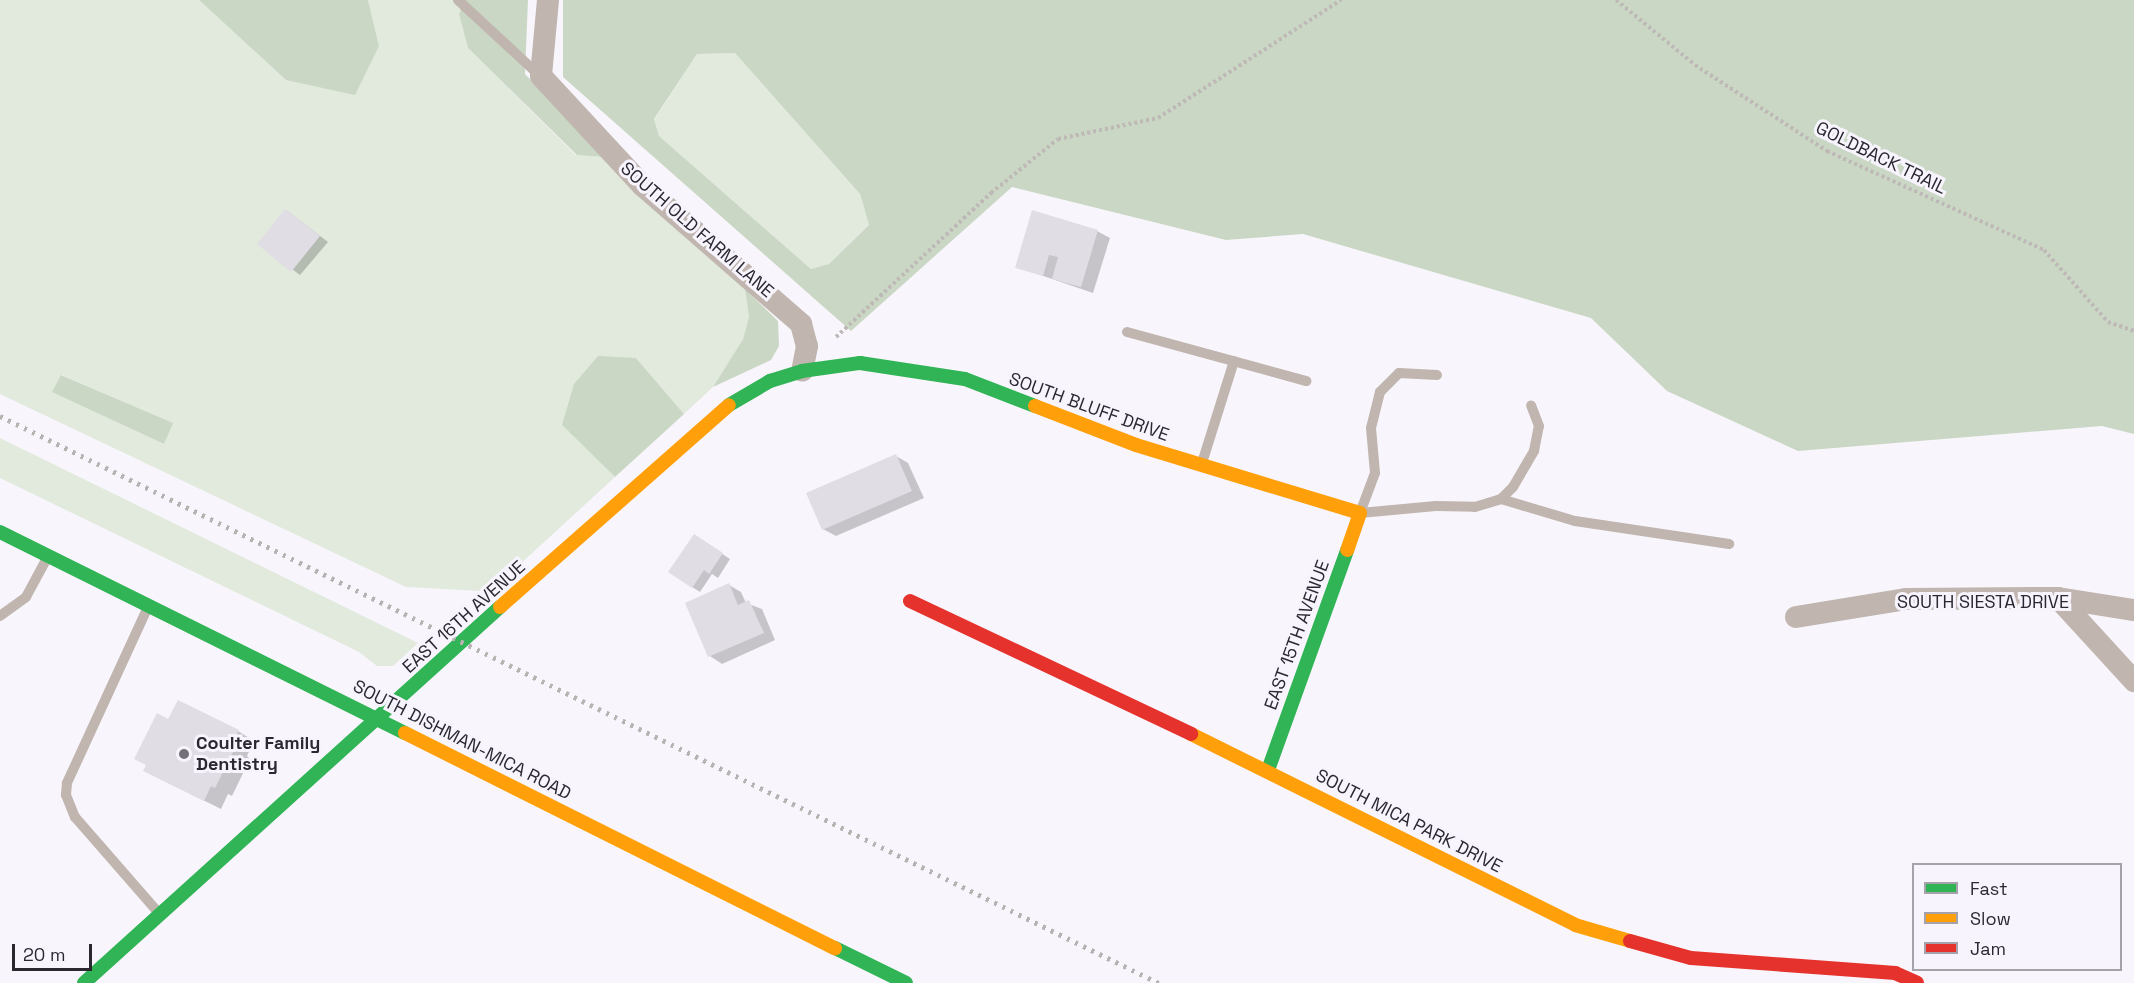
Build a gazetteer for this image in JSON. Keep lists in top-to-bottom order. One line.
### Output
{"streets":{"street":["SOUTH OLD FARM LANE","SOUTH BLUFF DRIVE","SOUTH SIESTA DRIVE","EAST 16TH AVENUE","EAST 15TH AVENUE","SOUTH DISHMAN-MICA ROAD","SOUTH MICA PARK DRIVE"],"path":["GOLDBACK TRAIL"]},"crossings":[["SOUTH OLD FARM LANE","SOUTH BLUFF DRIVE"],["SOUTH OLD FARM LANE","EAST 16TH AVENUE"],["SOUTH BLUFF DRIVE","EAST 16TH AVENUE"],["SOUTH BLUFF DRIVE","EAST 15TH AVENUE"],["EAST 16TH AVENUE","SOUTH DISHMAN-MICA ROAD"],["EAST 15TH AVENUE","SOUTH MICA PARK DRIVE"]],"places":["Coulter Family Dentistry"],"legend":["Fast","Slow","Jam"],"scale_bar":"20 m"}
